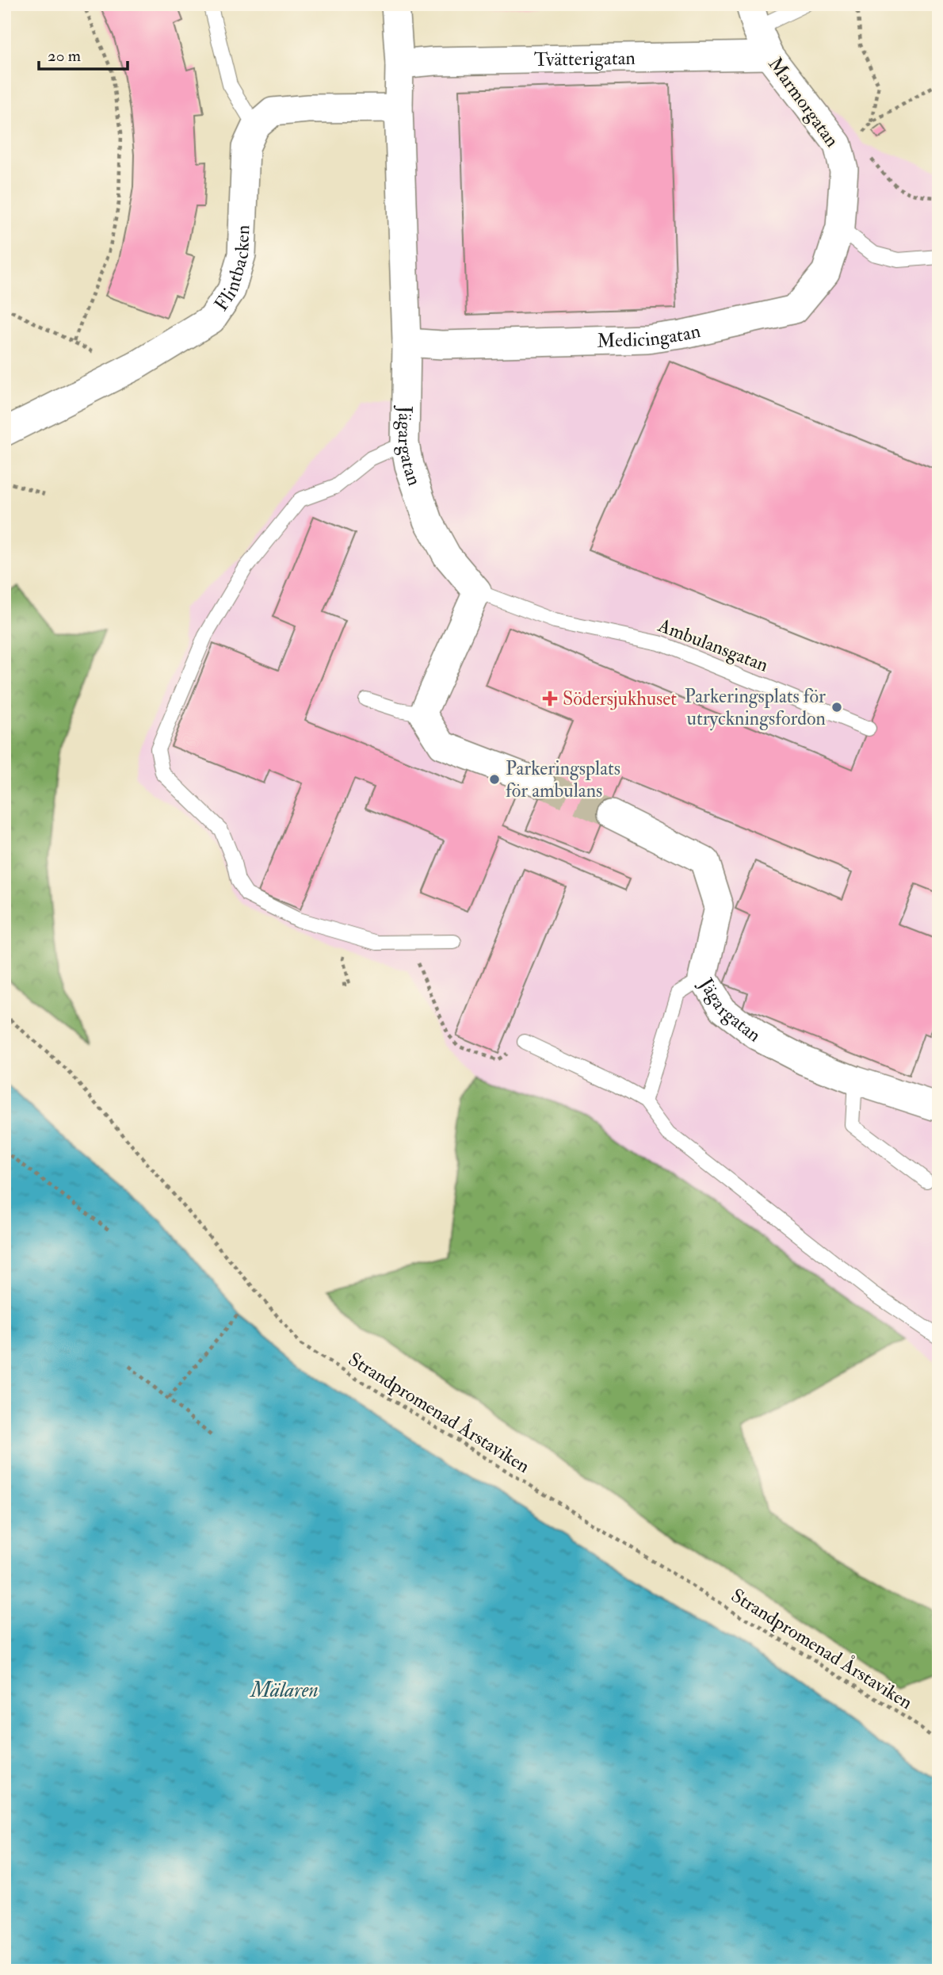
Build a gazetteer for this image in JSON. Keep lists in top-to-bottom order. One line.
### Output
{"streets":{"street":["Tvätterigatan","Marmorgatan","Flintbacken","Medicingatan","Jägargatan"],"lane":["Ambulansgatan"],"path":["Strandpromenad Årstaviken"]},"crossings":[["Tvätterigatan","Marmorgatan"],["Tvätterigatan","Jägargatan"],["Marmorgatan","Medicingatan"],["Medicingatan","Jägargatan"],["Jägargatan","Ambulansgatan"]],"water":["Mälaren"],"places":{"health":["Södersjukhuset"],"other":["Parkeringsplats för utryckningsfordon","Parkeringsplats för ambulans"]},"scale_bar":"20 m"}
